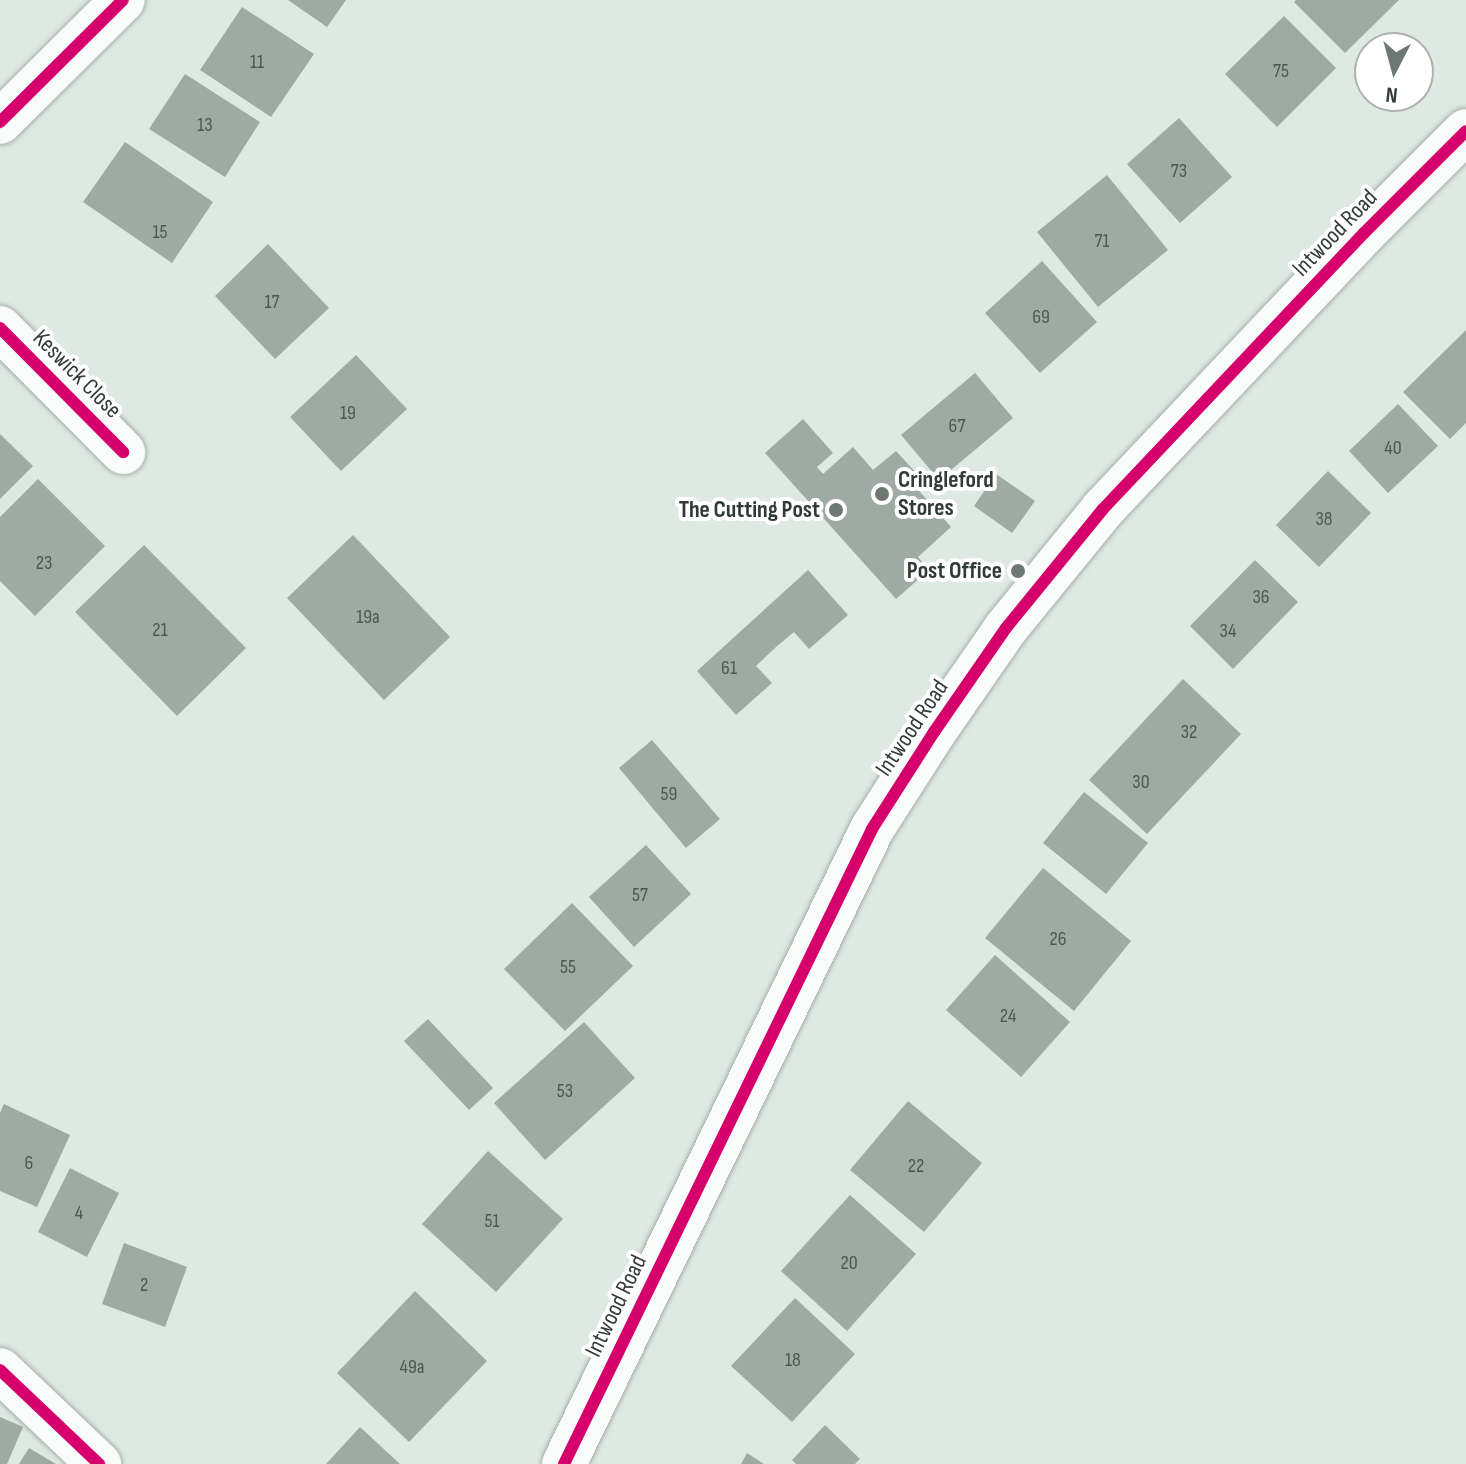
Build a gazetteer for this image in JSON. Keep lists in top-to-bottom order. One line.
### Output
{"streets":{"street":["Intwood Road","Keswick Close"]},"places":["Cringleford Stores","The Cutting Post","Post Office"],"house_numbers":["11","75","13","73","15","71","17","69","19","67","40","38","23","36","19a","21","34","61","32","30","59","57","26","55","24","53","6","22","4","51","20","2","18","49a"],"north":"bottom"}
